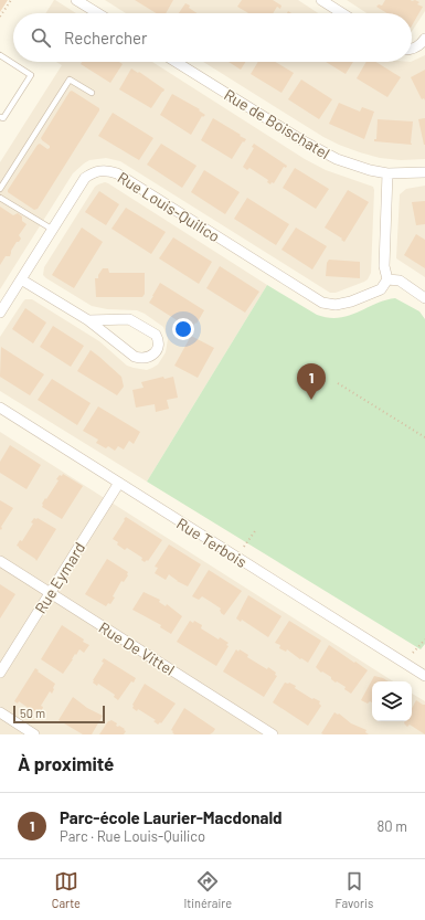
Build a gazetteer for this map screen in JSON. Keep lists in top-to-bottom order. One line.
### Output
{"streets":{"street":["Rue de Boischatel","Rue Louis-Quilico","Rue Terbois","Rue Eymard","Rue De Vittel"]},"crossings":[["Rue Terbois","Rue Eymard"],["Rue Eymard","Rue De Vittel"]],"scale_bar":"50 m","page":{"search":"Rechercher","pins":"1","scale":"50 m","heading":"À proximité","list":[{"mark":"1","name":"Parc-école Laurier-Macdonald","note":"Parc · Rue Louis-Quilico","value":"80 m"}],"nav":["Carte","Itinéraire","Favoris"]}}
